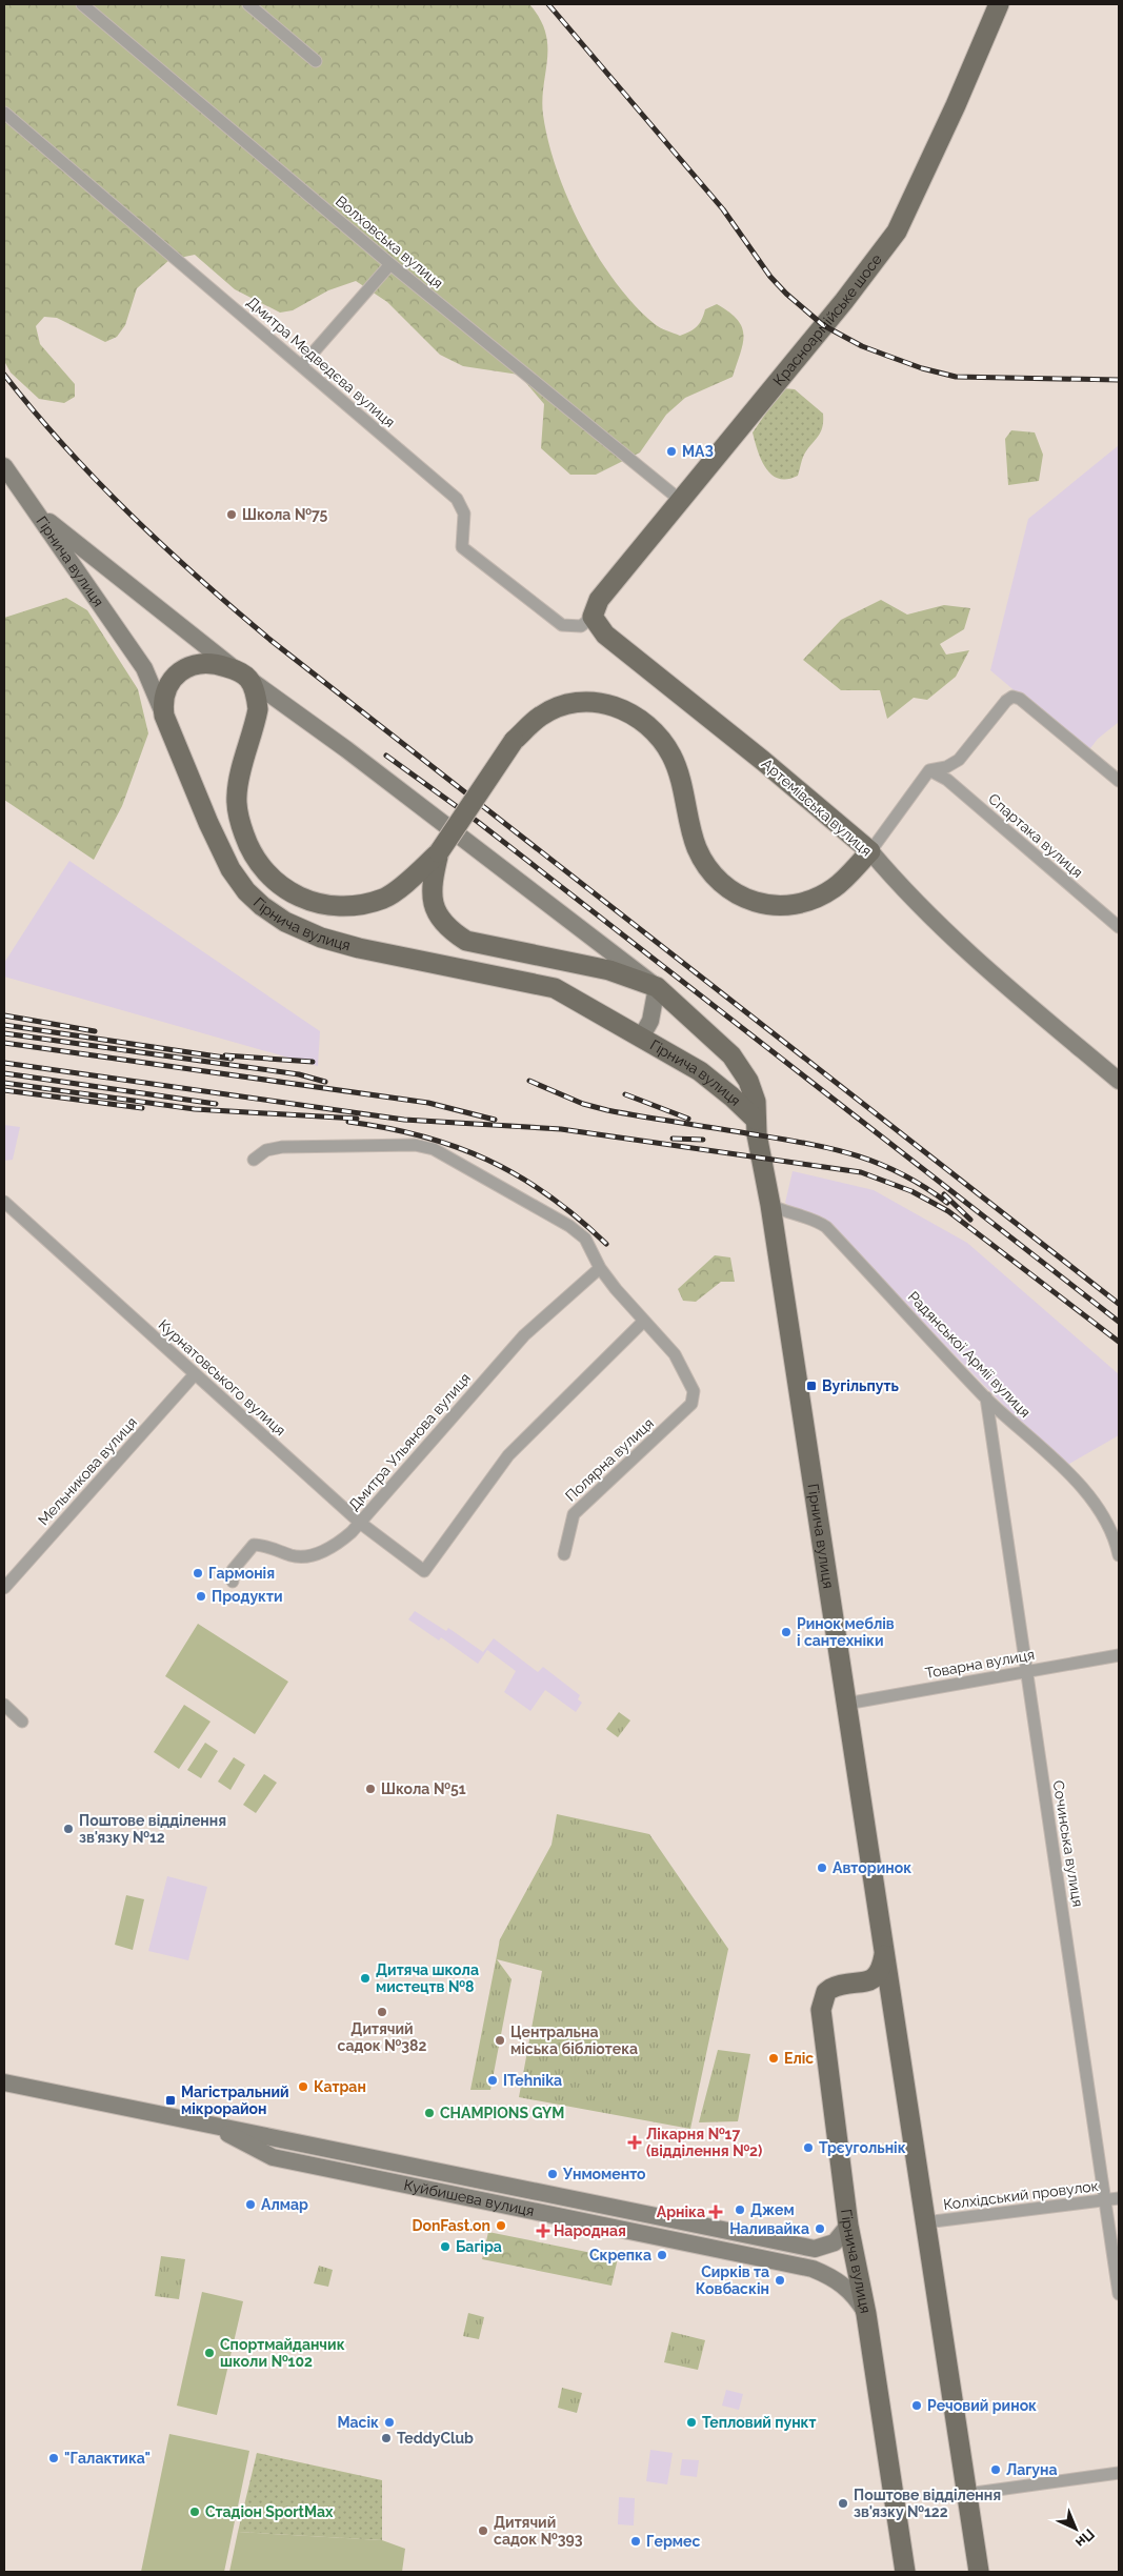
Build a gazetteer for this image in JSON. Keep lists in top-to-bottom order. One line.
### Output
{"streets":{"main road":["Красноармійське шосе","Гірнича вулиця","Артемівська вулиця","Куйбишева вулиця"],"street":["Волховська вулиця","Дмитра Медведєва вулиця","Спартака вулиця","Радянської Армії вулиця","Курнатовського вулиця","Дмитра Ульянова вулиця","Полярна вулиця","Мельникова вулиця","Товарна вулиця","Сочинська вулиця","Колхідський провулок"]},"crossings":[["Волховська вулиця","Красноармійське шосе"],["Красноармійське шосе","Дмитра Медведєва вулиця"],["Красноармійське шосе","Артемівська вулиця"],["Дмитра Медведєва вулиця","Артемівська вулиця"],["Гірнича вулиця","Радянської Армії вулиця"],["Гірнича вулиця","Товарна вулиця"],["Гірнича вулиця","Колхідський провулок"],["Гірнича вулиця","Куйбишева вулиця"],["Радянської Армії вулиця","Сочинська вулиця"],["Курнатовського вулиця","Дмитра Ульянова вулиця"],["Курнатовського вулиця","Полярна вулиця"],["Курнатовського вулиця","Мельникова вулиця"],["Товарна вулиця","Сочинська вулиця"],["Сочинська вулиця","Колхідський провулок"]],"places":{"other":["МАЗ","Школа №75","Гармонія","Продукти","Ринок меблів і сантехніки","Школа №51","Поштове відділення зв'язку №12","Авторинок","Дитяча школа мистецтв №8","Дитячий садок №382","Центральна міська бібліотека","Еліс","ITehnika","Катран","CHAMPIONS GYM","Трєугольнік","Унмоменто","Алмар","Джем","DonFast.on","Наливайка","Багіра","Скрепка","Сирків та Ковбаскін","Спортмайданчик школи №102","Речовий ринок","Масік","Тепловий пункт","TeddyClub","\"Галактика\"","Лагуна","Поштове відділення зв'язку №122","Стадіон SportMax","Дитячий садок №393","Гермес"],"transit":["Вугільпуть","Магістральний мікрорайон"],"health":["Лікарня №17 (відділення №2)","Арніка","Народная"]},"north":"bottom right"}
